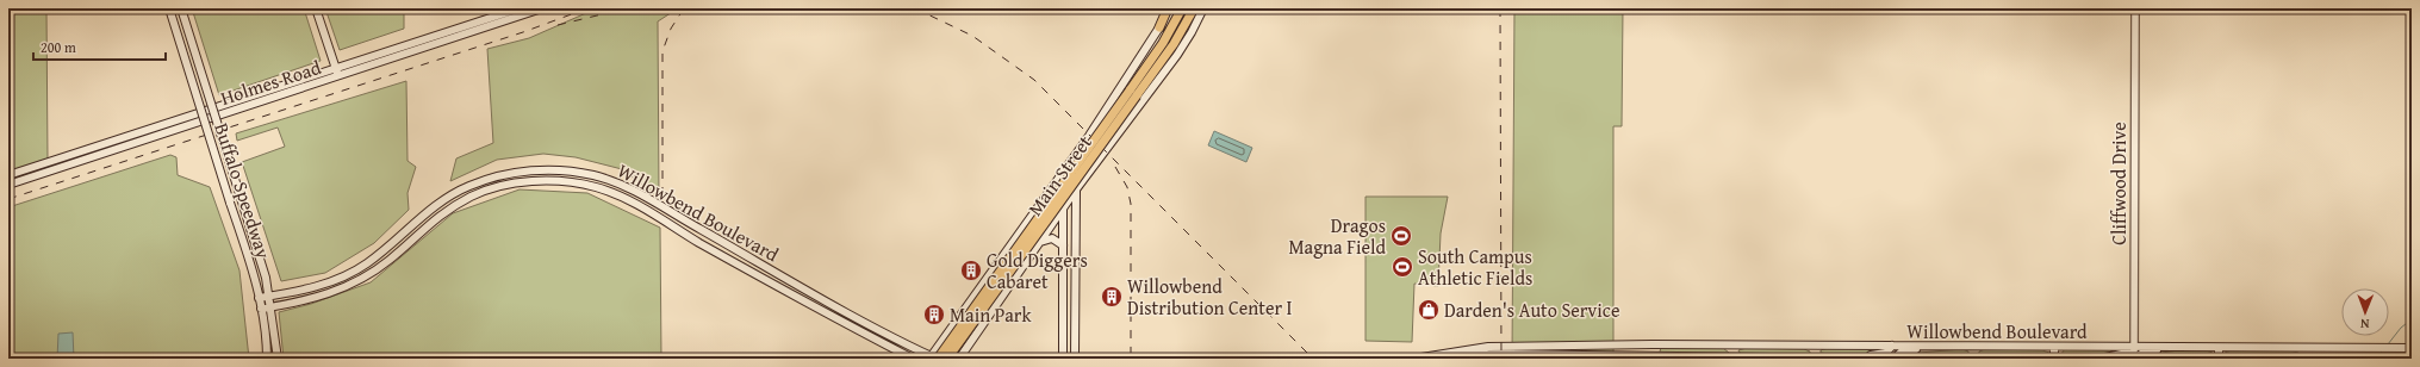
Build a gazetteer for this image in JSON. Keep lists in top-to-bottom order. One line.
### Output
{"streets":{"highway":["Main Street"],"main road":["Holmes Road","Buffalo Speedway","Willowbend Boulevard"],"street":["Cliffwood Drive"]},"crossings":[["Main Street","Willowbend Boulevard"],["Cliffwood Drive","Willowbend Boulevard"],["Buffalo Speedway","Willowbend Boulevard"]],"places":{"sports":["Dragos Magna Field","South Campus Athletic Fields"],"building":["Gold Diggers Cabaret","Willowbend Distribution Center I","Main Park"],"shop":["Darden's Auto Service"]},"scale_bar":"200 m","north":"bottom"}
